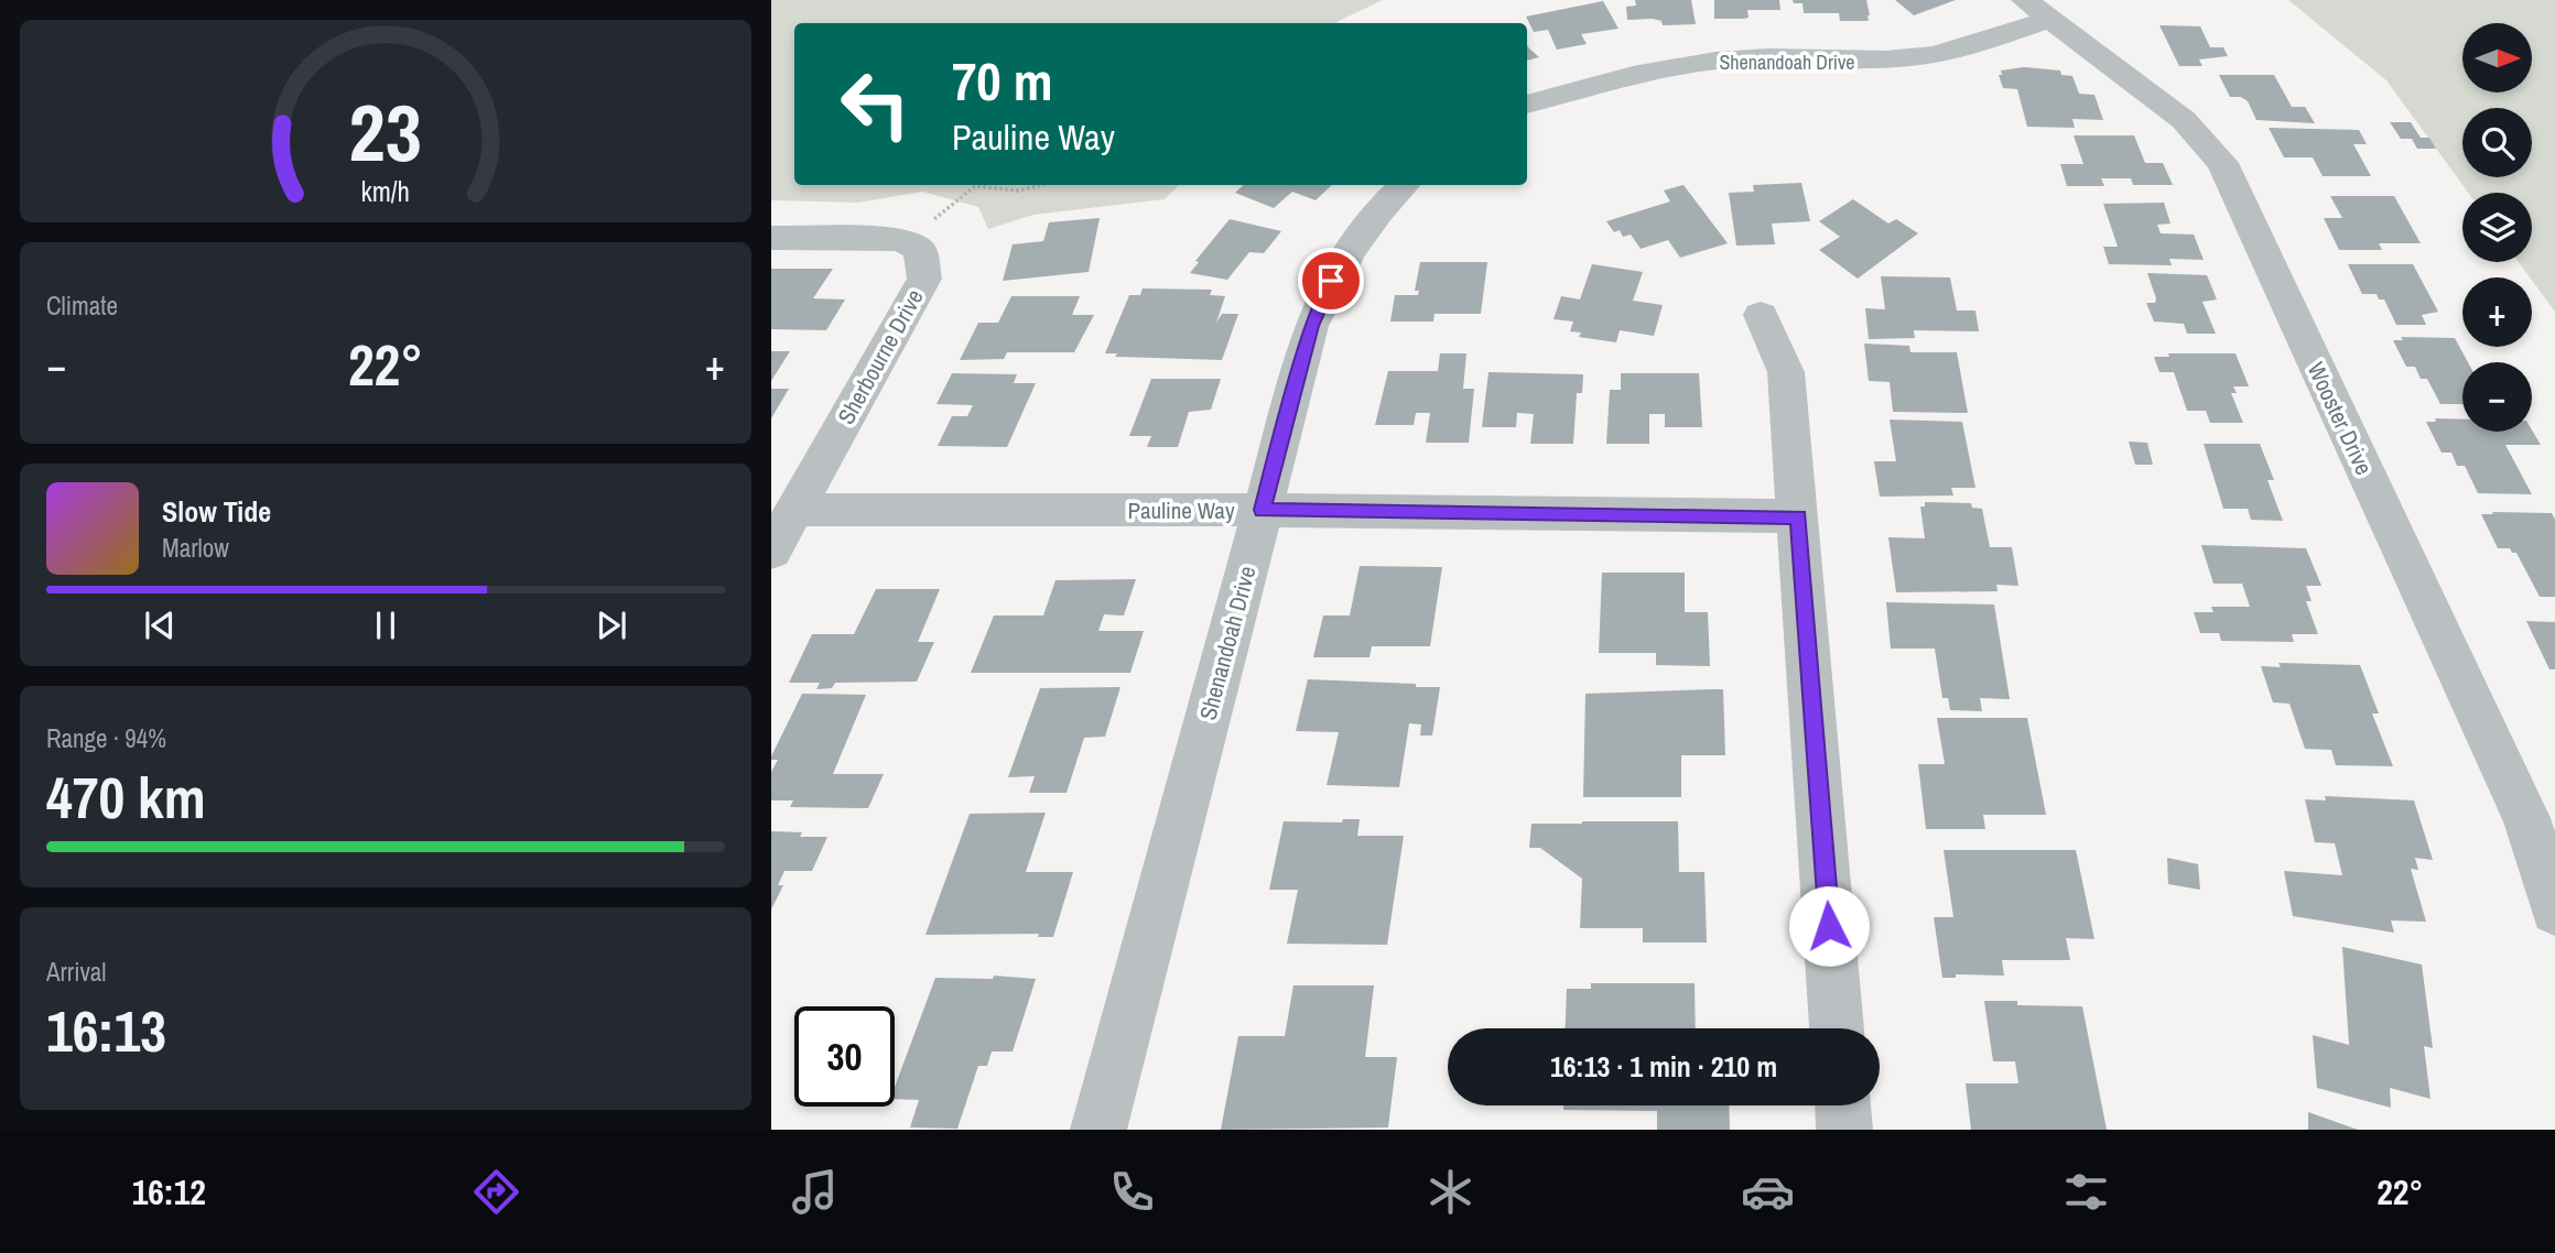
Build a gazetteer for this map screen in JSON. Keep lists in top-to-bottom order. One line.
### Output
{"streets":{"street":["Shenandoah Drive","Sherbourne Drive","Wooster Drive","Pauline Way"]},"crossings":[["Shenandoah Drive","Wooster Drive"],["Shenandoah Drive","Pauline Way"],["Sherbourne Drive","Pauline Way"]],"north":"right","page":{"map_buttons":["+","−"],"turn":["70 m","Pauline Way"],"tile":["Climate",["Range · 94%","470 km"],["Arrival","16:13"]],"heat":["−","22°","+"],"song":["Slow Tide","Marlow"],"limit":"30","trip":"16:13 · 1 min · 210 m","tabs":["16:12","22°"],"gauge":["23","km/h"]}}
